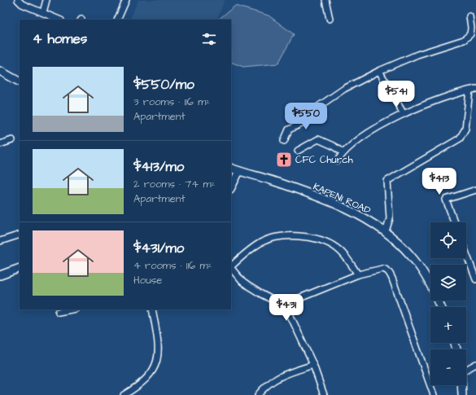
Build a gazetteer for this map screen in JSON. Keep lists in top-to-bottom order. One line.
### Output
{"streets":{"main road":["KAPENI ROAD"]},"places":{"church":["CFC Church"]},"page":{"heading":"4 homes","list":[{"name":"$550/mo","note":"3 rooms · 116 m² · Apartment"},{"name":"$413/mo","note":"2 rooms · 74 m² · Apartment"},{"name":"$431/mo","note":"4 rooms · 116 m² · House"}],"price":["$541","$550","$413","$431"],"map_buttons":["+","−"]}}
